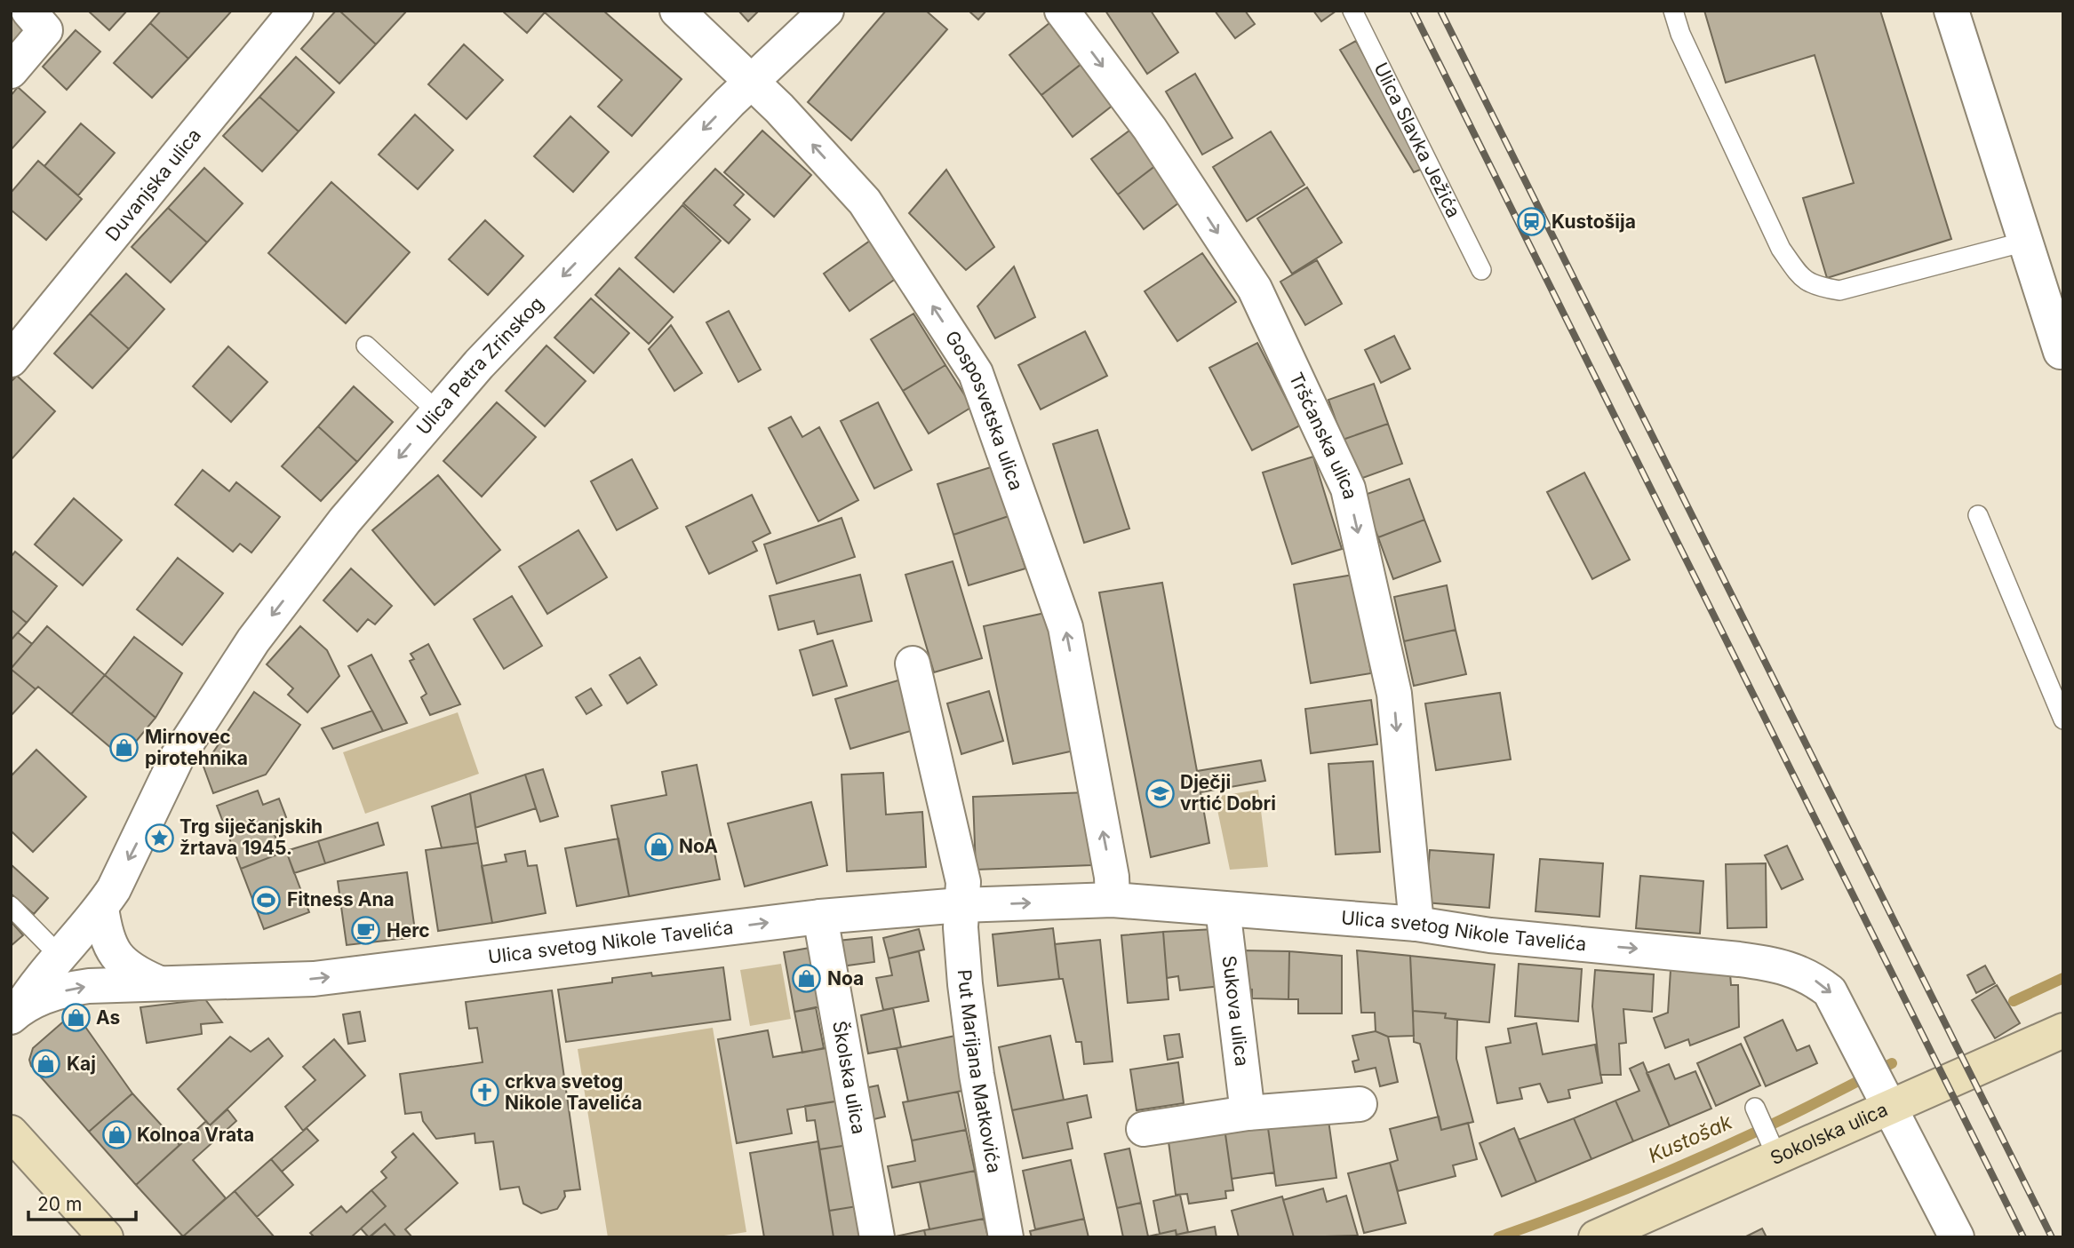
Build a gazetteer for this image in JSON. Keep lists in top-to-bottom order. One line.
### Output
{"streets":{"street":["Duvanjska ulica","Ulica Petra Zrinskog","Gosposvetska ulica","Tršćanska ulica","Ulica svetog Nikole Tavelića","Sukova ulica","Put Marijana Matkovića","Školska ulica","Sokolska ulica"],"lane":["Ulica Slavka Ježića"]},"crossings":[["Ulica Petra Zrinskog","Gosposvetska ulica"],["Gosposvetska ulica","Ulica svetog Nikole Tavelića"],["Tršćanska ulica","Ulica svetog Nikole Tavelića"],["Ulica svetog Nikole Tavelića","Sukova ulica"],["Ulica svetog Nikole Tavelića","Put Marijana Matkovića"],["Ulica svetog Nikole Tavelića","Školska ulica"],["Ulica svetog Nikole Tavelića","Sokolska ulica"]],"one_way":["Ulica Petra Zrinskog","Gosposvetska ulica","Tršćanska ulica","Ulica svetog Nikole Tavelića"],"water":["Kustošak"],"places":{"station":["Kustošija"],"shop":["Mirnovec pirotehnika","NoA","Noa","As","Kaj","Kolnoa Vrata"],"school or university":["Dječji vrtić Dobri"],"place":["Trg siječanjskih žrtava 1945."],"sports":["Fitness Ana"],"cafe":["Herc"],"church":["crkva svetog Nikole Tavelića"]},"scale_bar":"20 m"}
